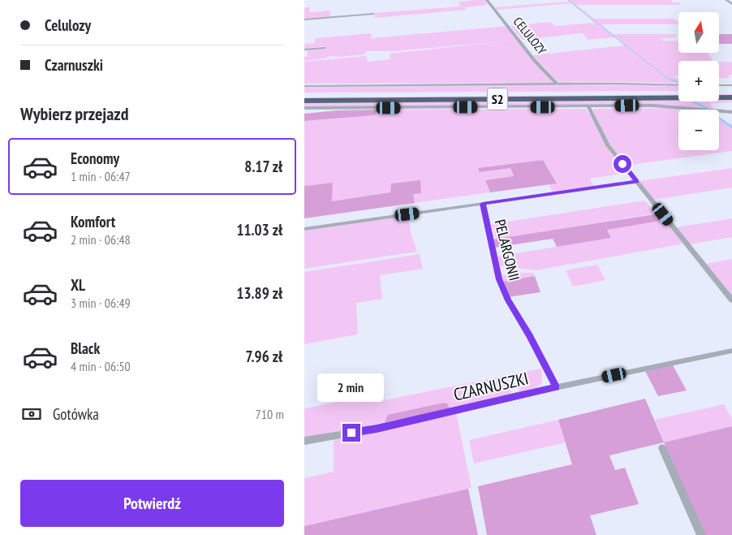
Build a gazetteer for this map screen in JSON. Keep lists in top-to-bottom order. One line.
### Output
{"streets":{"highway":["S2"],"street":["CELULOZY","PELARGONII","CZARNUSZKI"]},"crossings":[["PELARGONII","CZARNUSZKI"]],"north":"top","page":{"banner":["Celulozy","Czarnuszki"],"map_buttons":["+","−"],"heading":"Wybierz przejazd","list":[{"name":"Economy","note":"1 min · 06:47","value":"8.17 zł"},{"name":"Komfort","note":"2 min · 06:48","value":"11.03 zł"},{"name":"XL","note":"3 min · 06:49","value":"13.89 zł"},{"name":"Black","note":"4 min · 06:50","value":"7.96 zł"}],"bubble":"2 min","pay":["Gotówka","710 m"],"buttons":"Potwierdź"}}
